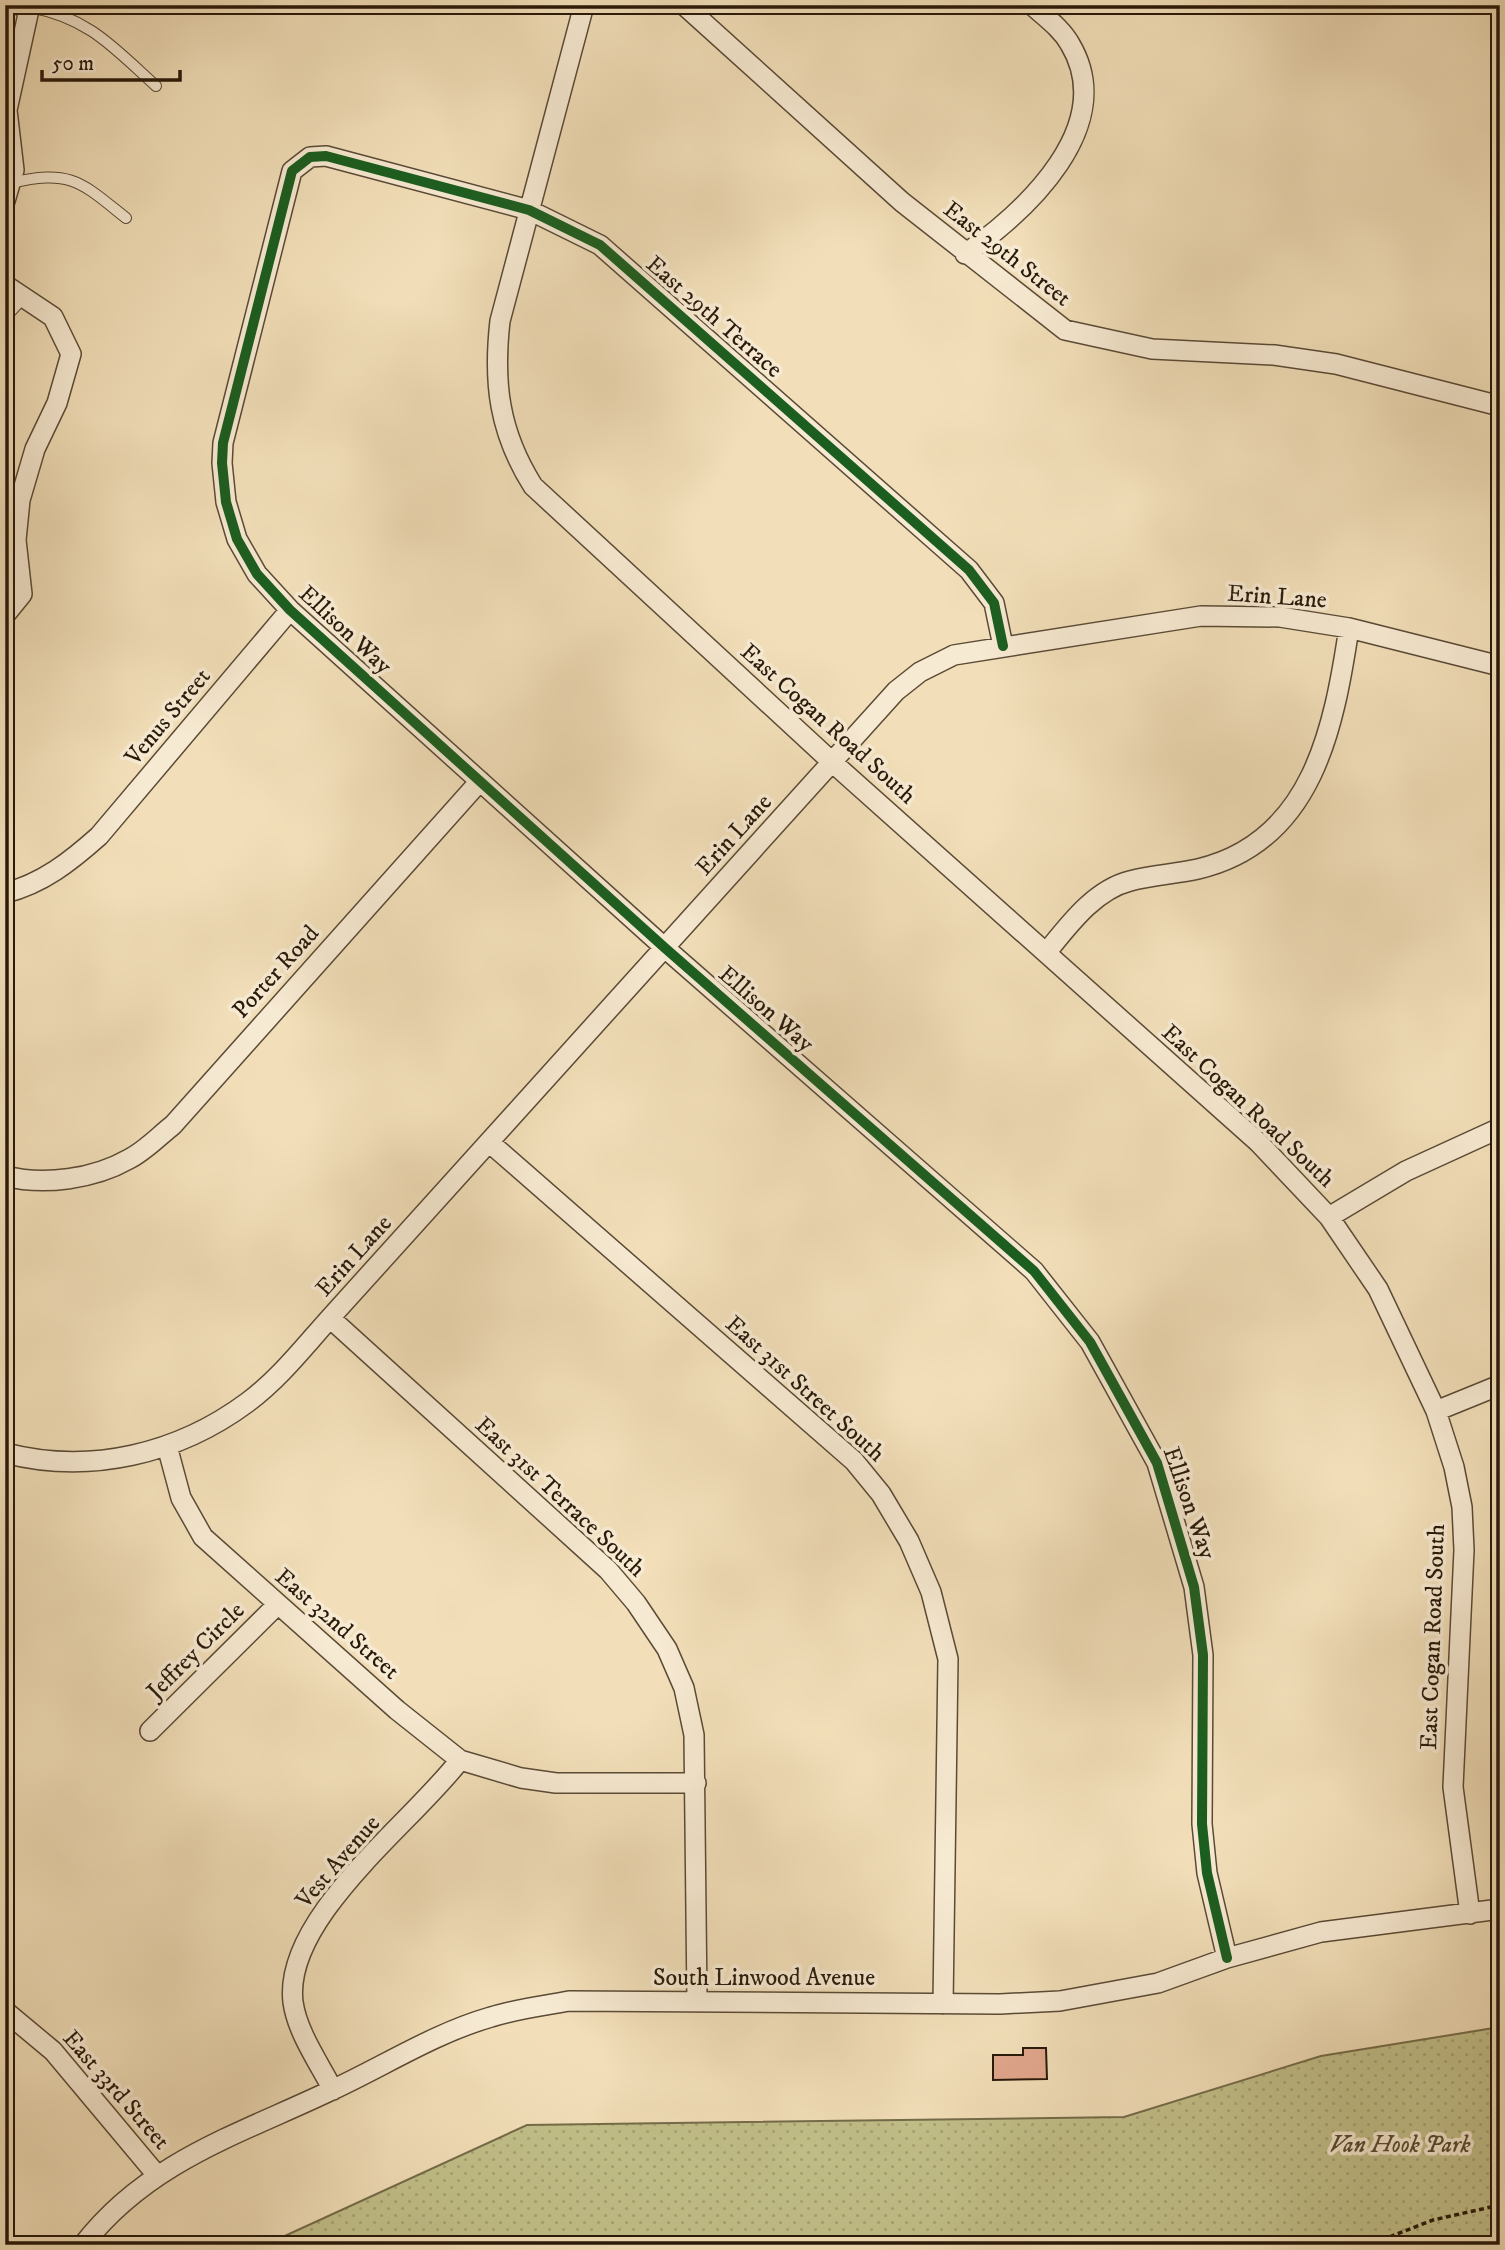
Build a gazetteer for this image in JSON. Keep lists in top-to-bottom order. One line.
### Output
{"streets":{"street":["East 29th Street","East 29th Terrace","Erin Lane","Ellison Way","Venus Street","East Cogan Road South","Porter Road","East 31st Street South","East 31st Terrace South","East 32nd Street","Jeffrey Circle","Vest Avenue","South Linwood Avenue","East 33rd Street"]},"crossings":[["East 29th Terrace","Erin Lane"],["East 29th Terrace","Ellison Way"],["East 29th Terrace","East Cogan Road South"],["Erin Lane","Ellison Way"],["Erin Lane","East Cogan Road South"],["Erin Lane","East 31st Street South"],["Erin Lane","East 31st Terrace South"],["Erin Lane","East 32nd Street"],["Ellison Way","Venus Street"],["Ellison Way","Porter Road"],["Ellison Way","South Linwood Avenue"],["East Cogan Road South","South Linwood Avenue"],["East 31st Street South","South Linwood Avenue"],["East 31st Terrace South","East 32nd Street"],["East 31st Terrace South","South Linwood Avenue"],["East 32nd Street","Jeffrey Circle"],["East 32nd Street","Vest Avenue"],["Vest Avenue","South Linwood Avenue"],["South Linwood Avenue","East 33rd Street"]],"parks":["Van Hook Park"],"scale_bar":"50 m"}
